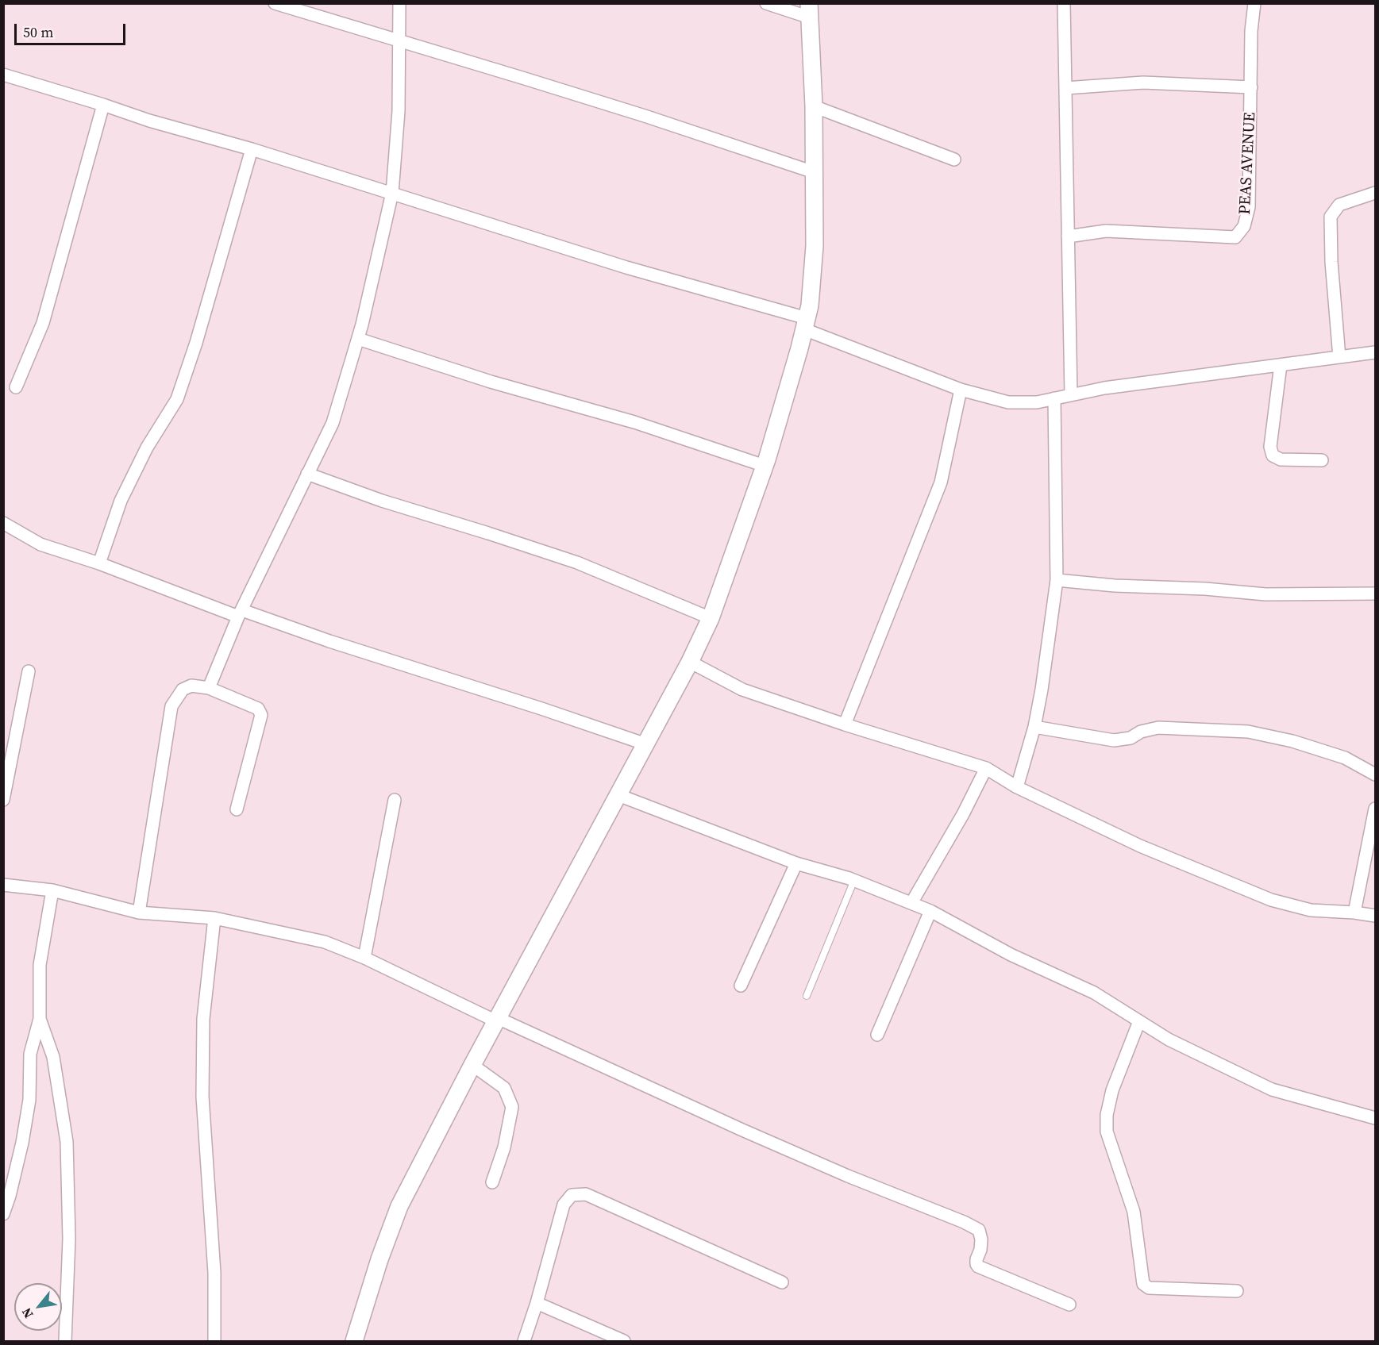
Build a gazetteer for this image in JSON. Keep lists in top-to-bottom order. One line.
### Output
{"streets":{"street":["PEAS AVENUE"]},"scale_bar":"50 m","north":"bottom left"}
